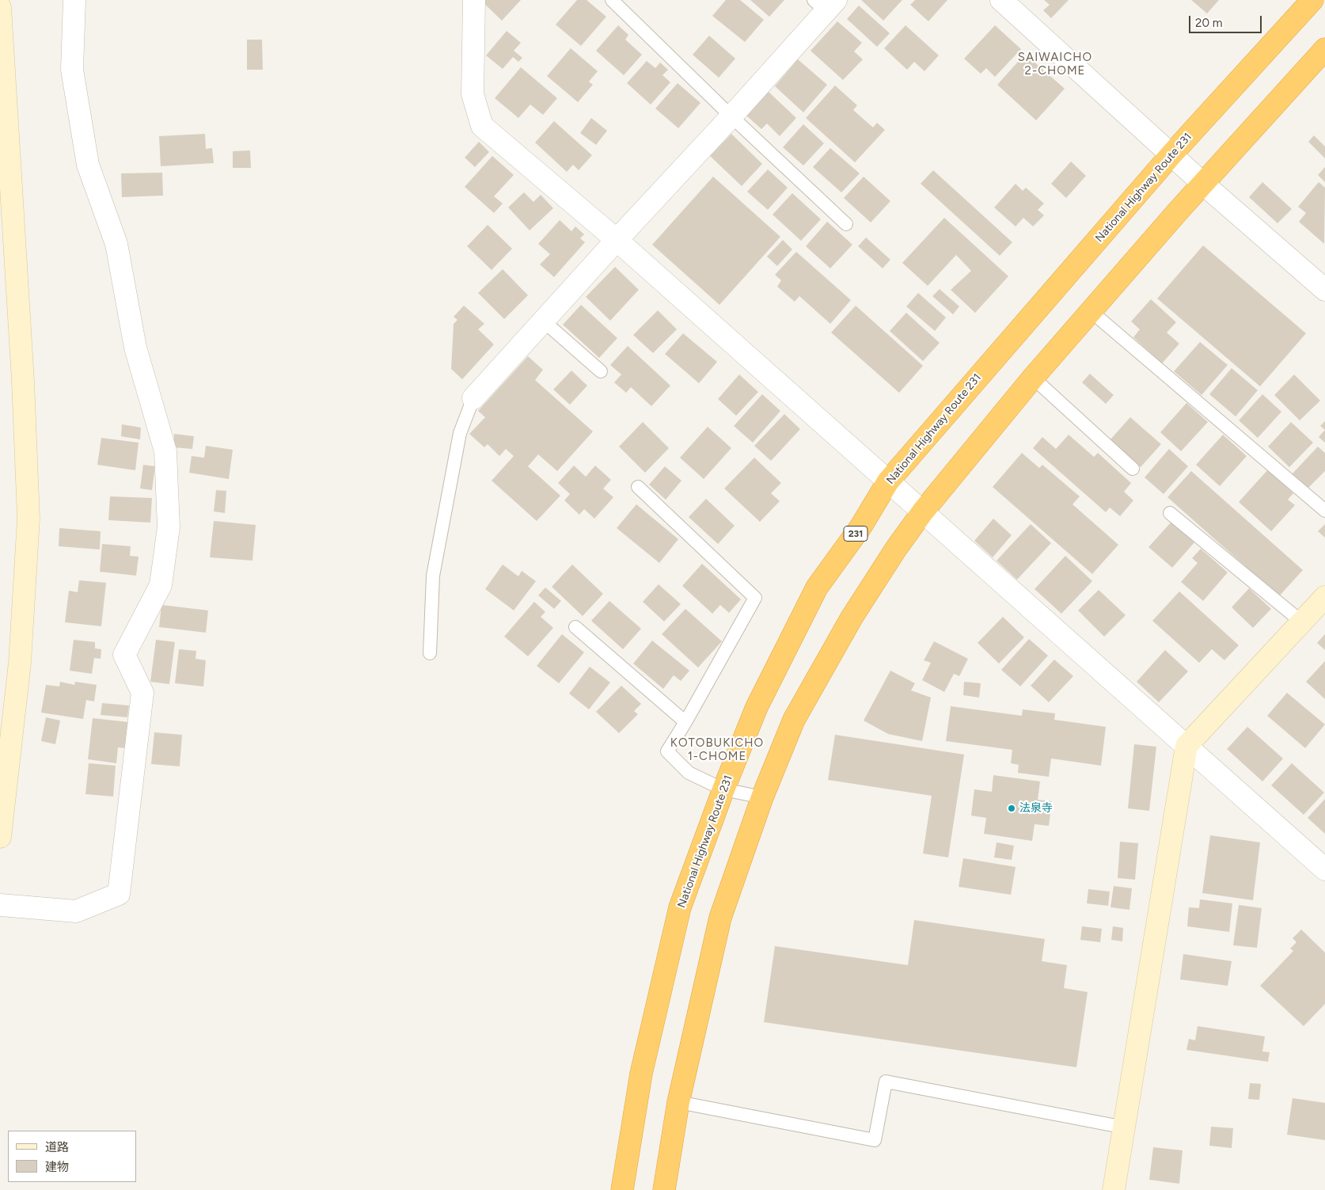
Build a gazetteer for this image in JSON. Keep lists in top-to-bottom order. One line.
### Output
{"streets":{"highway":["National Highway Route 231","231"]},"districts":["SAIWAICHO 2-CHOME","KOTOBUKICHO 1-CHOME"],"places":["法泉寺"],"legend":["道路","建物"],"scale_bar":"20 m"}
